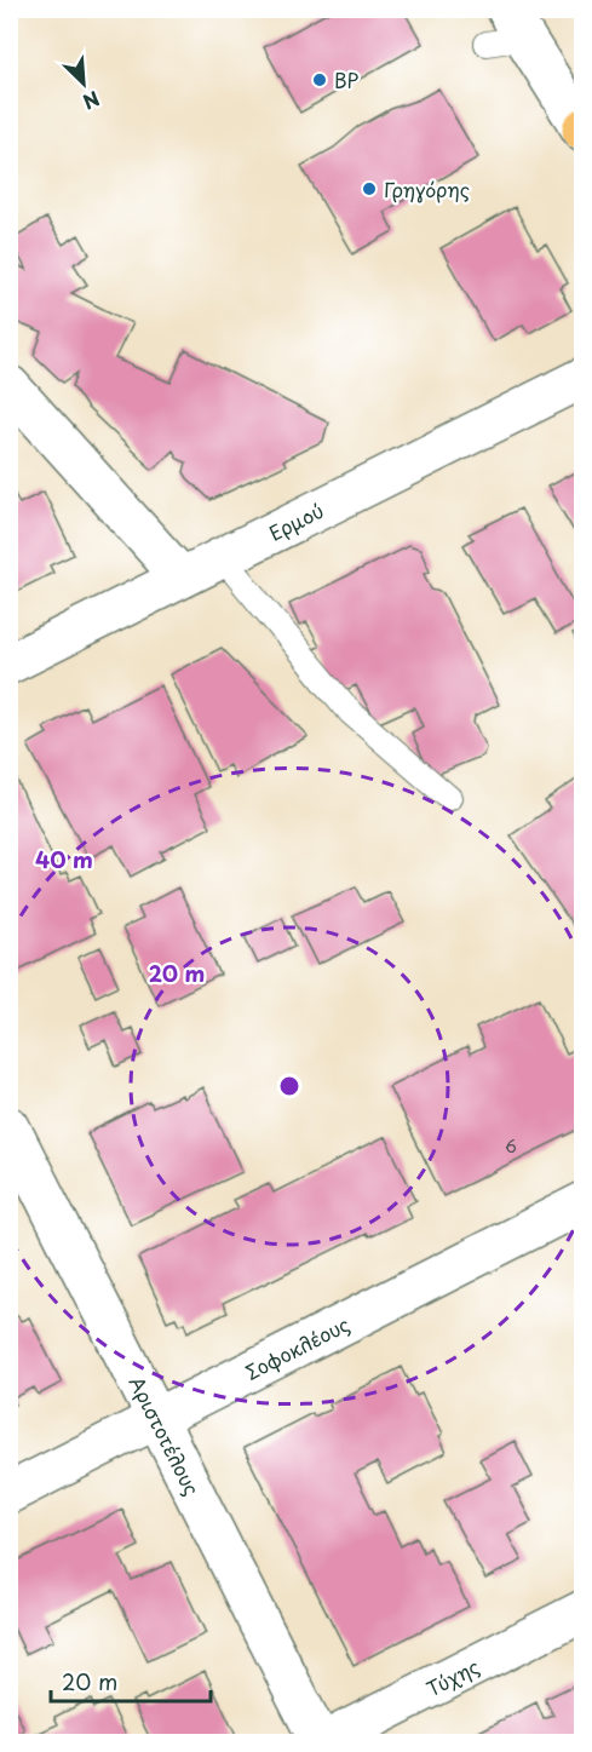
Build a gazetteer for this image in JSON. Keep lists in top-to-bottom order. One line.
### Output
{"streets":{"street":["Ερμού","Σοφοκλέους","Αριστοτέλους","Τύχης"]},"crossings":[["Σοφοκλέους","Αριστοτέλους"],["Αριστοτέλους","Τύχης"]],"places":["BP","Γρηγόρης"],"house_numbers":["6"],"scale_bar":"20 m","north":"bottom right","rings":["40 m","20 m"]}
